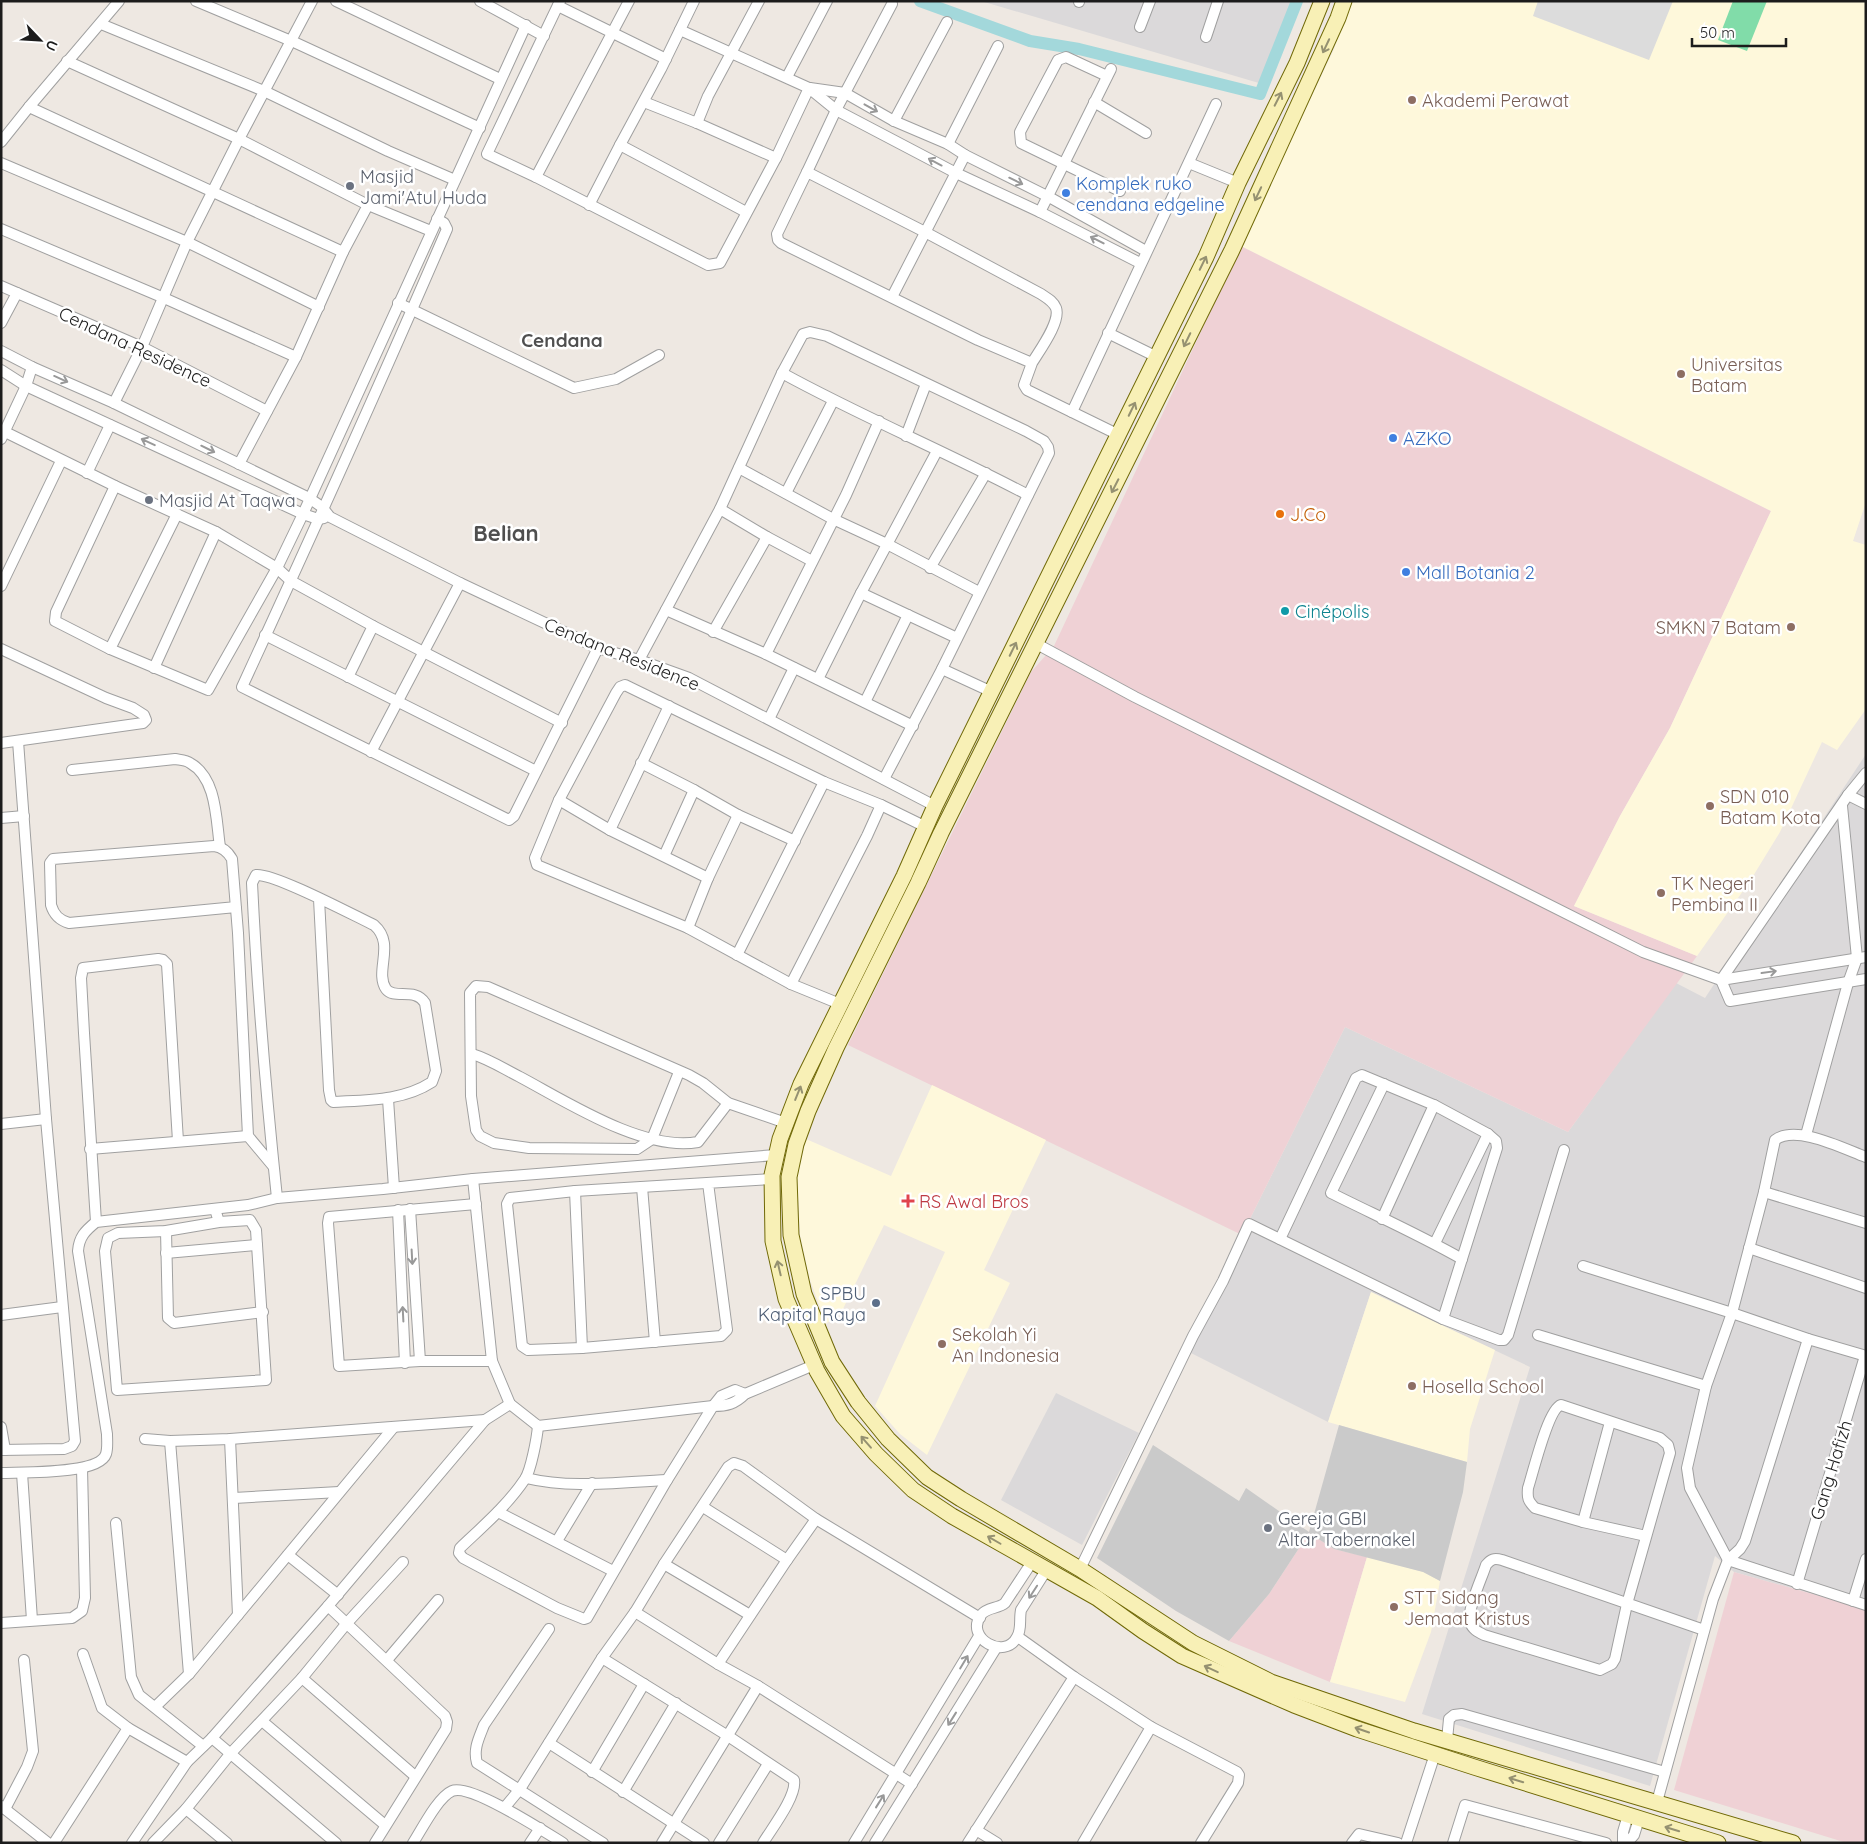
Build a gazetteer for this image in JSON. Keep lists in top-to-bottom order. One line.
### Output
{"streets":{"street":["Cendana Residence","Gang Hafizh"]},"districts":["Cendana","Belian"],"places":{"other":["Akademi Perawat","Masjid Jami'Atul Huda","Komplek ruko cendana edgeline","Universitas Batam","AZKO","Masjid At Taqwa","J.Co","Mall Botania 2","Cinépolis","SMKN 7 Batam","SDN 010 Batam Kota","TK Negeri Pembina II","SPBU Kapital Raya","Sekolah Yi An Indonesia","Hosella School","Gereja GBI Altar Tabernakel","STT Sidang Jemaat Kristus"],"health":["RS Awal Bros"]},"scale_bar":"50 m","north":"bottom right"}
